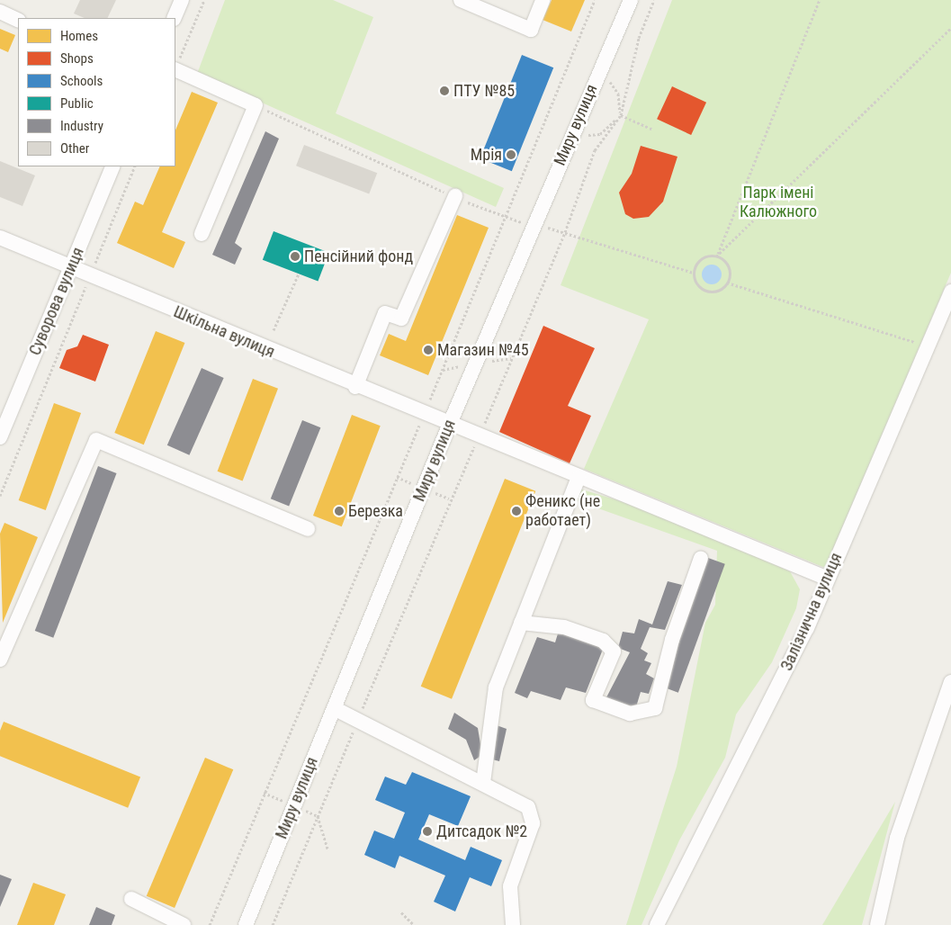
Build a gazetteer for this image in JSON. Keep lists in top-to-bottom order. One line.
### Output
{"streets":{"street":["Миру вулиця","Суворова вулиця","Шкільна вулиця","Залізнична вулиця"]},"crossings":[["Миру вулиця","Шкільна вулиця"],["Суворова вулиця","Шкільна вулиця"],["Шкільна вулиця","Залізнична вулиця"]],"parks":["Парк імені Калюжного"],"places":["ПТУ №85","Мрія","Пенсійний фонд","Магазин №45","Березка","Феникс (не работает)","Дитсадок №2"],"legend":["Homes","Shops","Schools","Public","Industry","Other"]}
